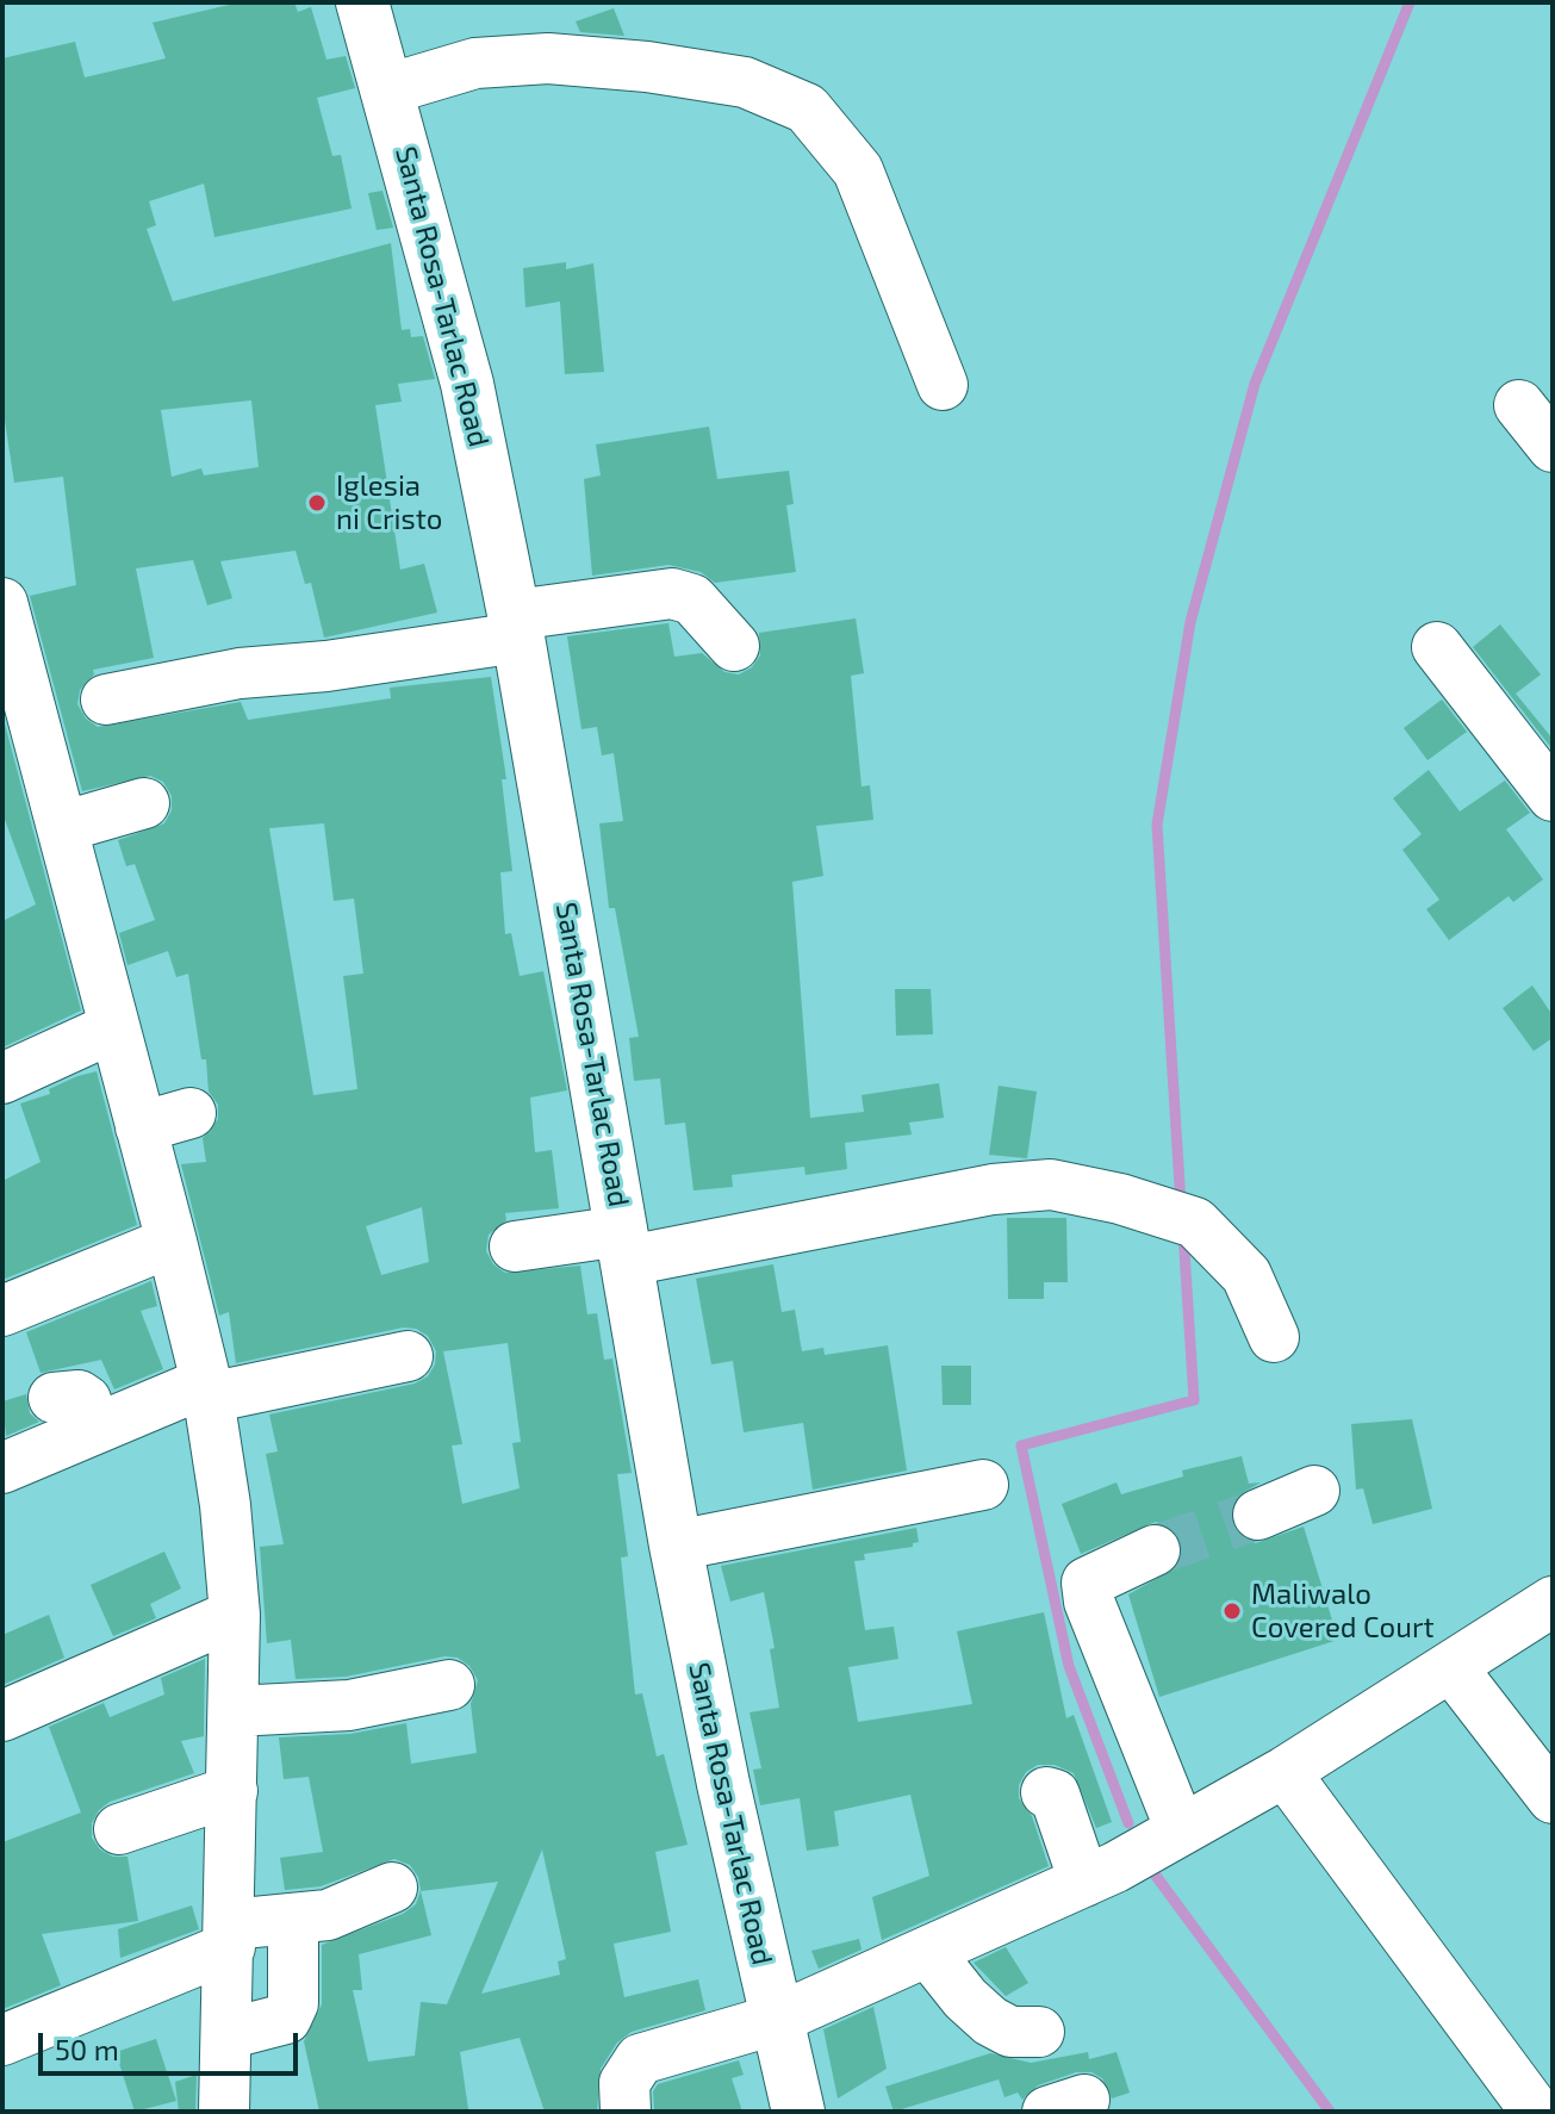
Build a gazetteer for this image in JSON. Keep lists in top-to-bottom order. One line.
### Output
{"streets":{"highway":["Santa Rosa-Tarlac Road"]},"places":["Iglesia ni Cristo","Maliwalo Covered Court"],"scale_bar":"50 m"}
